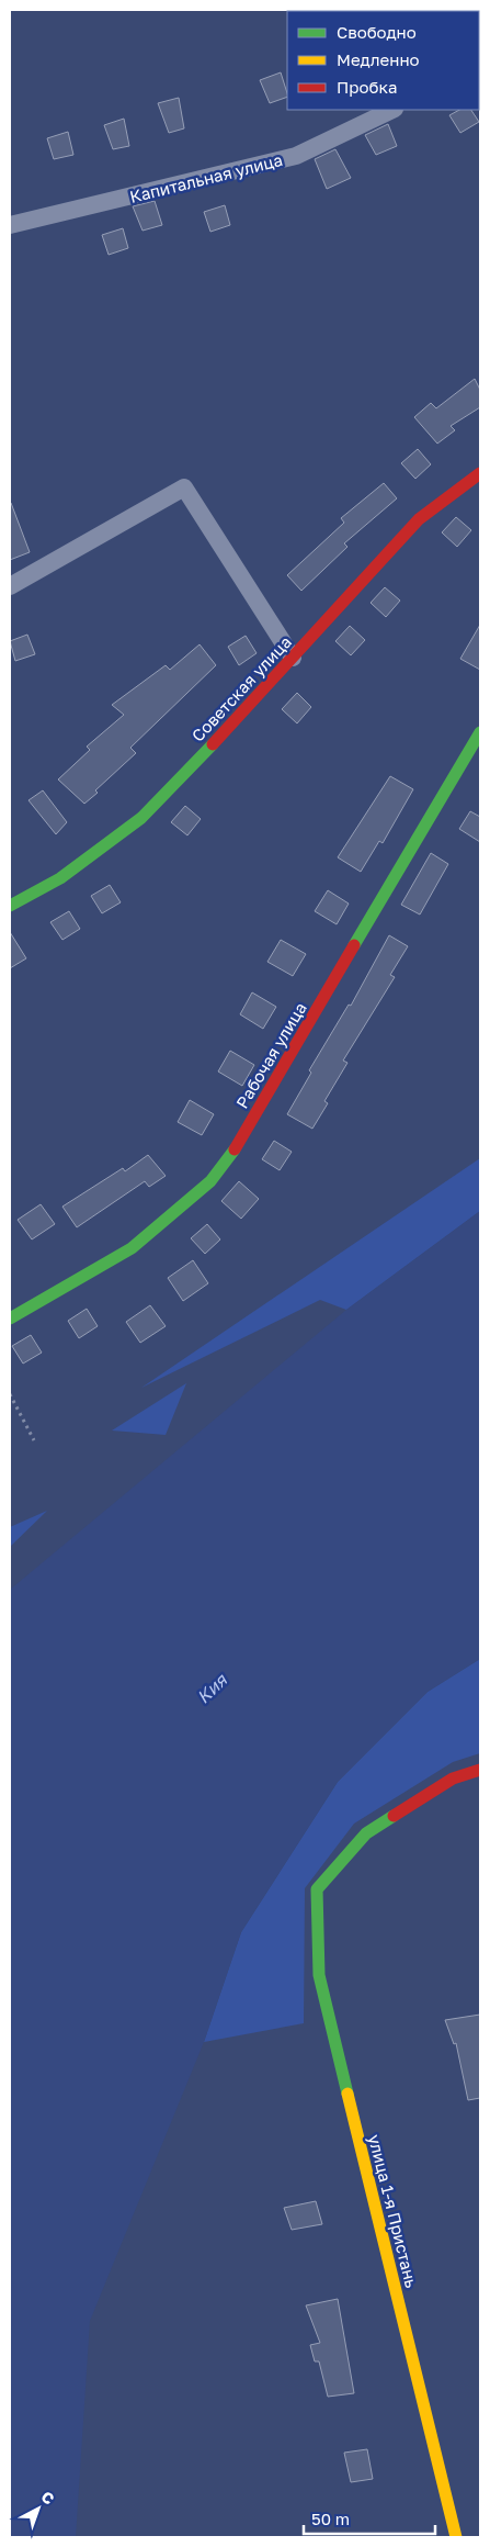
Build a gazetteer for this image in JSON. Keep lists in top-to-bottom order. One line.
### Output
{"streets":{"street":["Капитальная улица","Советская улица","Рабочая улица","улица 1-я Пристань"]},"water":["Кия"],"legend":["Свободно","Медленно","Пробка"],"scale_bar":"50 m","north":"top right"}
